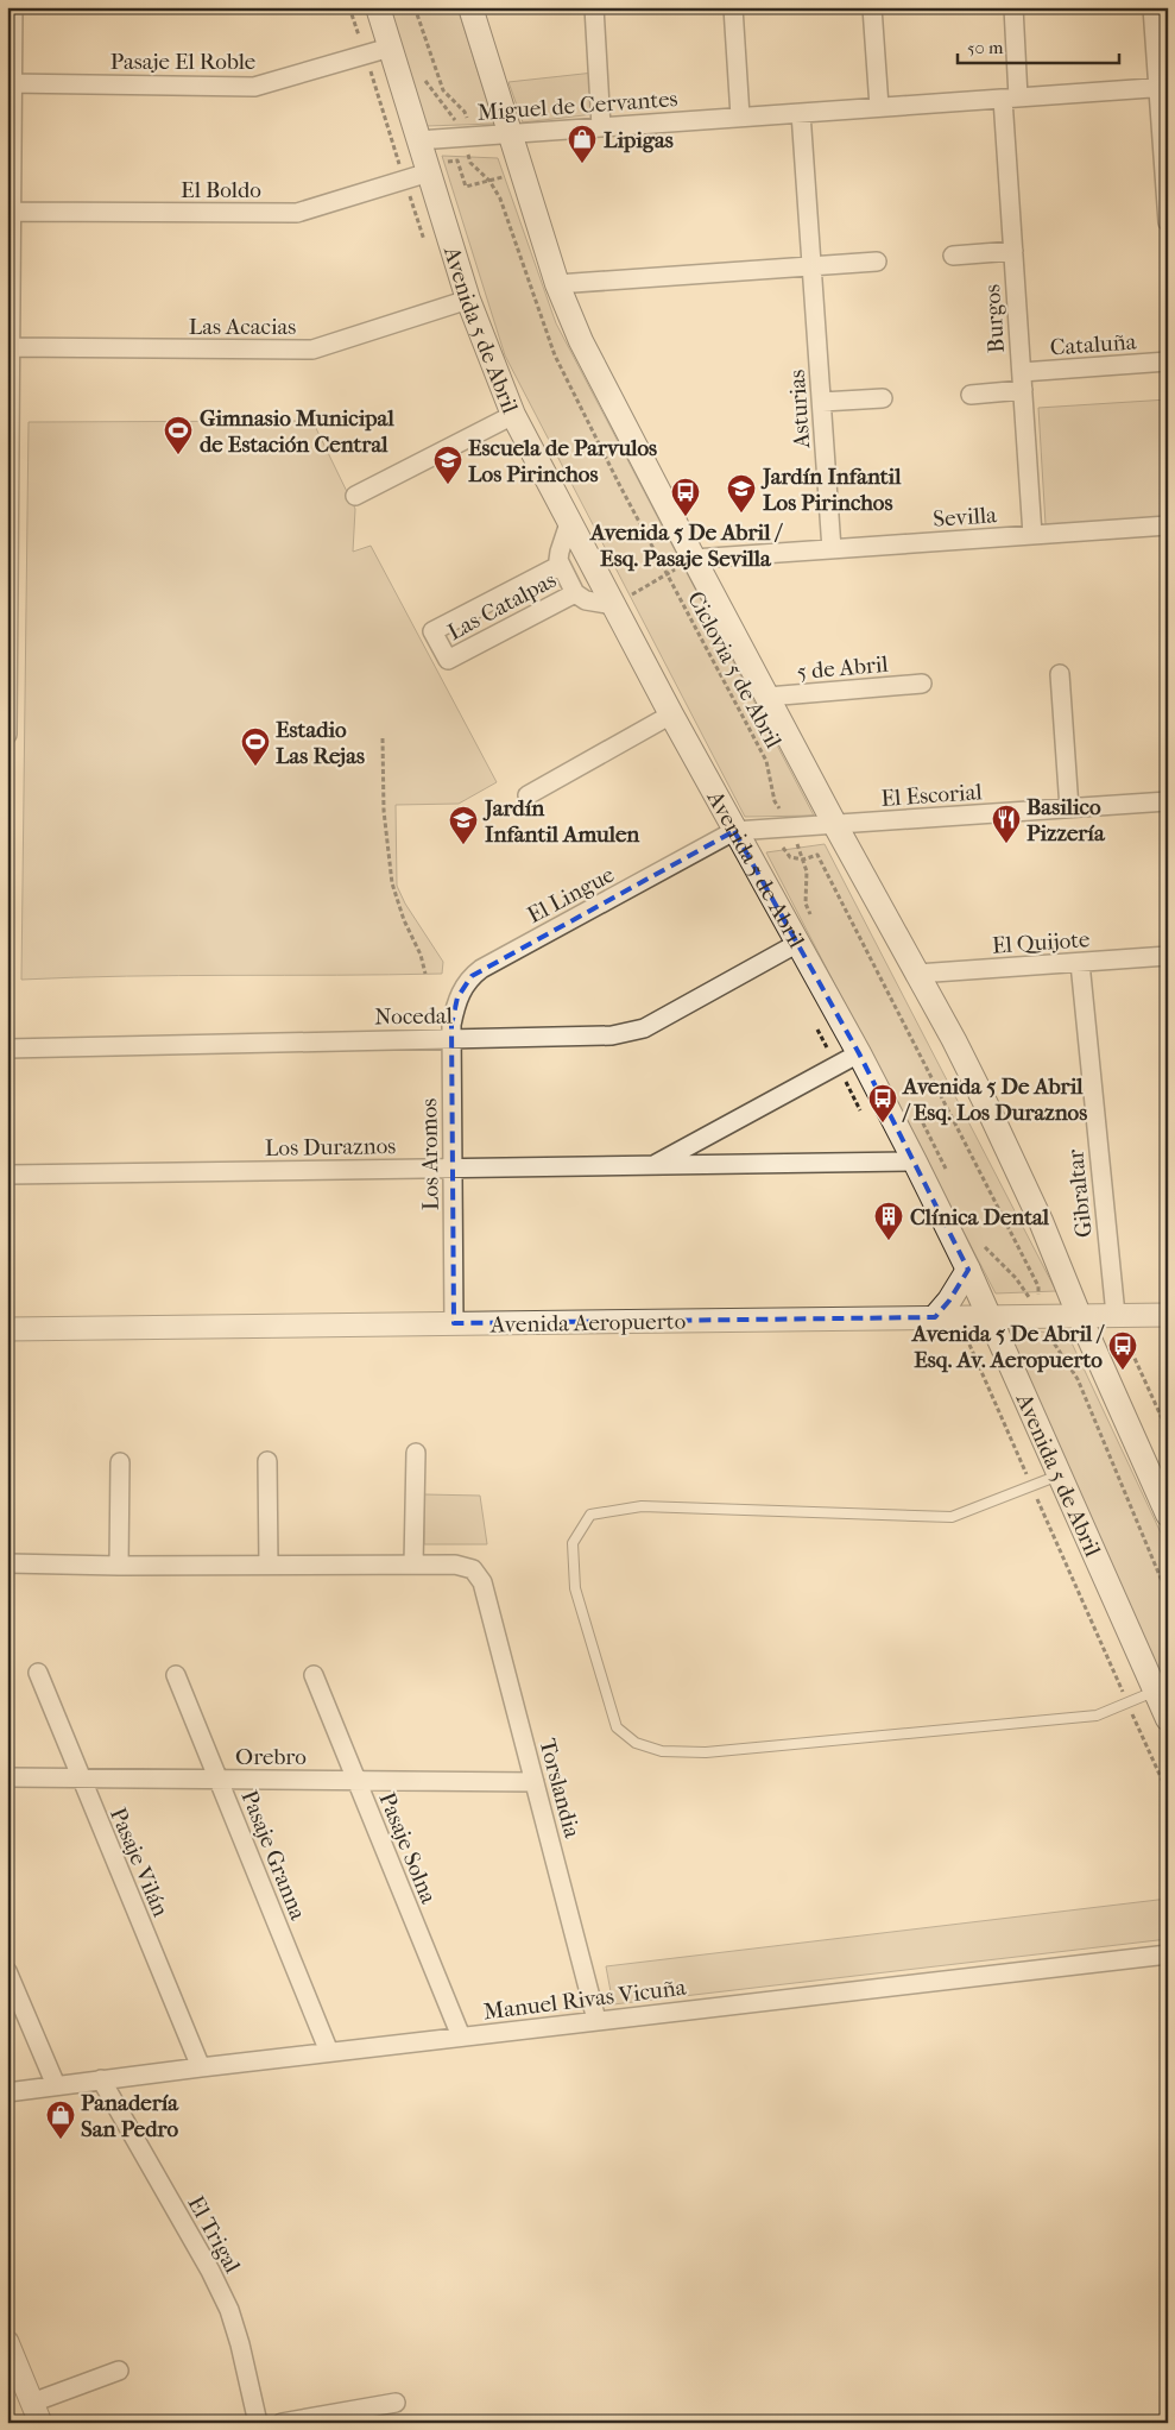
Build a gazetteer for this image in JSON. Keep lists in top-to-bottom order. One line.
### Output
{"streets":{"main road":["Avenida 5 de Abril"],"street":["Pasaje El Roble","Miguel de Cervantes","El Boldo","Burgos","Las Acacias","Cataluña","Asturias","Sevilla","Las Catalpas","5 de Abril","El Escorial","El Lingue","El Quijote","Nocedal","Los Duraznos","Los Aromos","Gibraltar","Avenida Aeropuerto","Orebro","Torslandia","Pasaje Solna","Pasaje Granna","Pasaje Vilán","Manuel Rivas Vicuña","El Trigal"],"path":["Ciclovia 5 de Abril"]},"crossings":[["Pasaje El Roble","Avenida 5 de Abril"],["Miguel de Cervantes","Burgos"],["Miguel de Cervantes","Avenida 5 de Abril"],["Miguel de Cervantes","Asturias"],["Miguel de Cervantes","Ciclovia 5 de Abril"],["El Boldo","Avenida 5 de Abril"],["Burgos","Cataluña"],["Burgos","Sevilla"],["Las Acacias","Avenida 5 de Abril"],["Avenida 5 de Abril","Las Catalpas"],["Avenida 5 de Abril","El Escorial"],["Avenida 5 de Abril","El Lingue"],["Avenida 5 de Abril","Nocedal"],["Avenida 5 de Abril","Los Duraznos"],["Avenida 5 de Abril","Avenida Aeropuerto"],["Asturias","Sevilla"],["Ciclovia 5 de Abril","El Escorial"],["El Escorial","El Lingue"],["El Lingue","Los Aromos"],["El Quijote","Gibraltar"],["Nocedal","Los Aromos"],["Los Duraznos","Los Aromos"],["Los Aromos","Avenida Aeropuerto"],["Gibraltar","Avenida Aeropuerto"],["Orebro","Torslandia"],["Orebro","Pasaje Solna"],["Orebro","Pasaje Granna"],["Orebro","Pasaje Vilán"],["Torslandia","Manuel Rivas Vicuña"],["Pasaje Solna","Manuel Rivas Vicuña"],["Pasaje Granna","Manuel Rivas Vicuña"],["Pasaje Vilán","Manuel Rivas Vicuña"],["Manuel Rivas Vicuña","El Trigal"]],"places":{"shop":["Lipigas","Panadería San Pedro"],"sports":["Gimnasio Municipal de Estación Central","Estadio Las Rejas"],"school or university":["Escuela de Parvulos Los Pirinchos","Jardín Infantil Los Pirinchos","Jardín Infantil Amulen"],"bus stop":["Avenida 5 De Abril / Esq. Pasaje Sevilla","Avenida 5 De Abril / Esq. Los Duraznos","Avenida 5 De Abril / Esq. Av. Aeropuerto"],"restaurant":["Basilico Pizzería"],"building":["Clínica Dental"]},"scale_bar":"50 m"}
